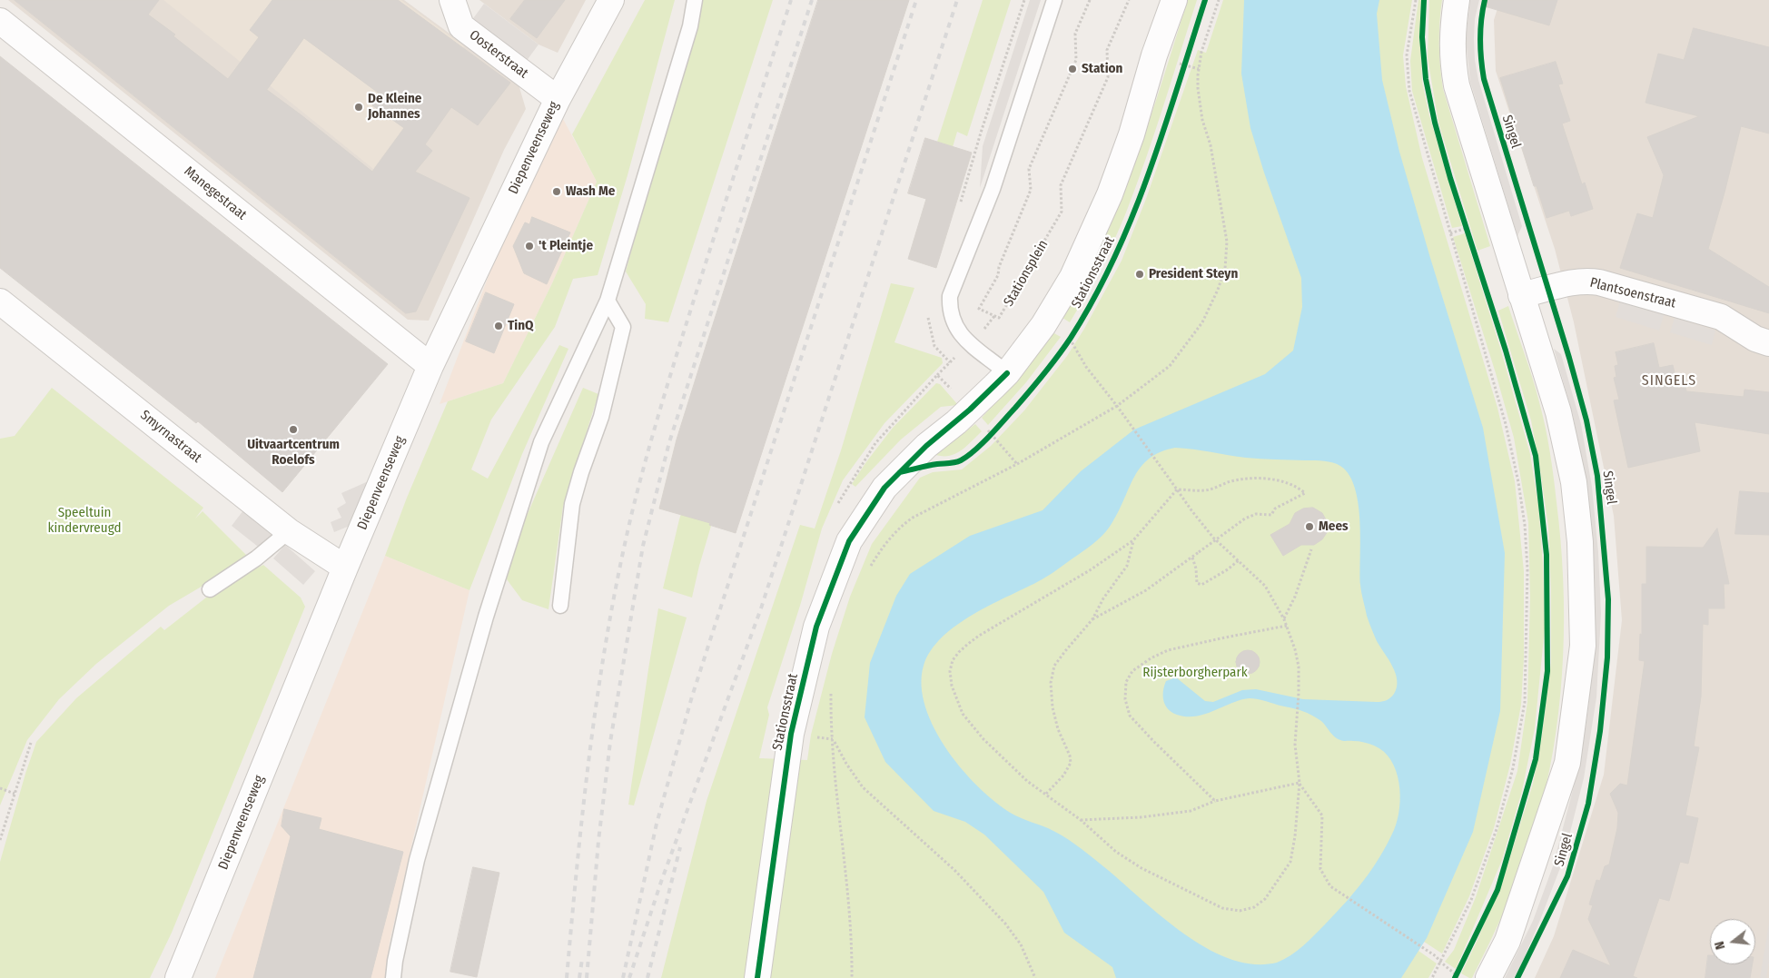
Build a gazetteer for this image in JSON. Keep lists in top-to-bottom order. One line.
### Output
{"streets":{"street":["Oosterstraat","Singel","Diepenveenseweg","Manegestraat","Stationsstraat","Plantsoenstraat","Smyrnastraat"],"path":["Stationsplein"]},"crossings":[["Oosterstraat","Diepenveenseweg"],["Singel","Plantsoenstraat"],["Diepenveenseweg","Manegestraat"],["Diepenveenseweg","Smyrnastraat"]],"districts":["SINGELS"],"parks":["Speeltuin kindervreugd","Rijsterborgherpark"],"places":["Station","De Kleine Johannes","Wash Me","'t Pleintje","President Steyn","TinQ","Uitvaartcentrum Roelofs","Mees"],"north":"left"}
